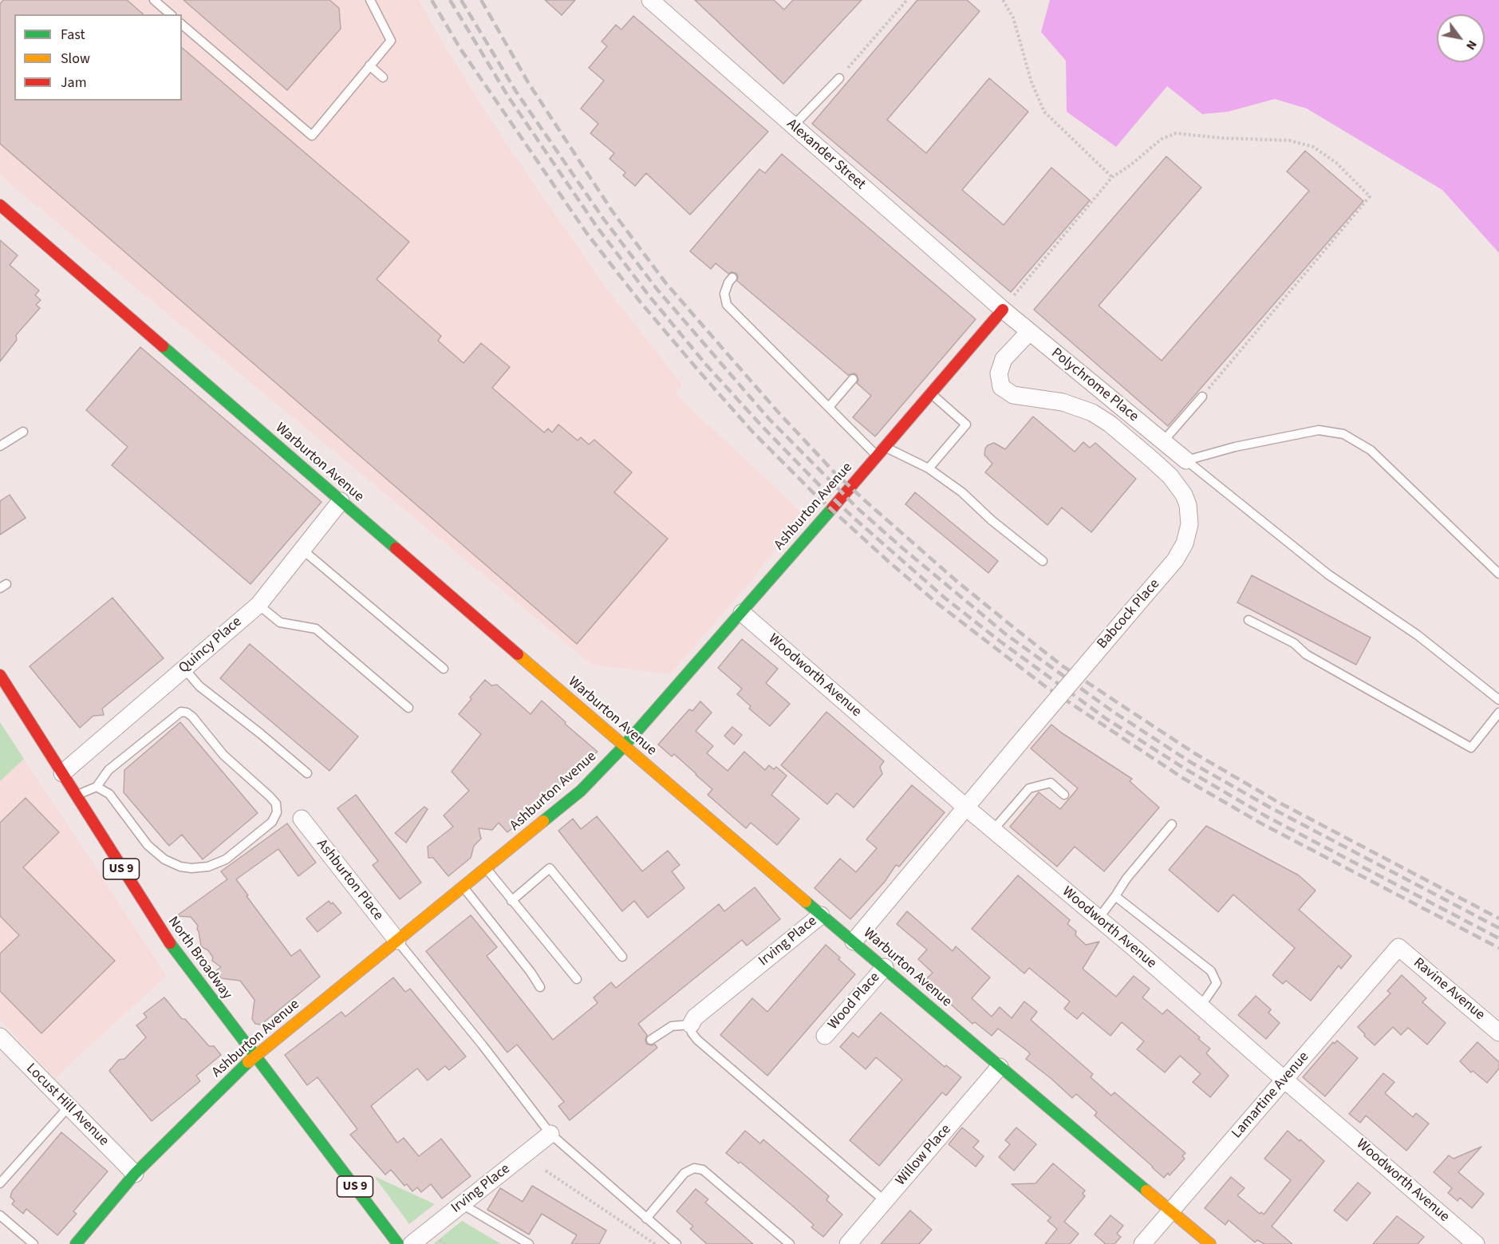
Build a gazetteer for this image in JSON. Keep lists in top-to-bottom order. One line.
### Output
{"streets":{"street":["Alexander Street","Polychrome Place","Warburton Avenue","Ashburton Avenue","Babcock Place","Quincy Place","Woodworth Avenue","US 9","Ashburton Place","Irving Place","North Broadway","Ravine Avenue","Wood Place","Lamartine Avenue","Locust Hill Avenue","Willow Place"]},"crossings":[["Alexander Street","Polychrome Place"],["Alexander Street","Ashburton Avenue"],["Polychrome Place","Ashburton Avenue"],["Polychrome Place","Babcock Place"],["Warburton Avenue","Ashburton Avenue"],["Warburton Avenue","Babcock Place"],["Warburton Avenue","Quincy Place"],["Warburton Avenue","Irving Place"],["Warburton Avenue","Wood Place"],["Warburton Avenue","Lamartine Avenue"],["Warburton Avenue","Willow Place"],["Ashburton Avenue","Woodworth Avenue"],["Ashburton Avenue","Ashburton Place"],["Ashburton Avenue","North Broadway"],["Ashburton Avenue","Locust Hill Avenue"],["Babcock Place","Woodworth Avenue"],["Quincy Place","North Broadway"],["Woodworth Avenue","Lamartine Avenue"],["Ravine Avenue","Lamartine Avenue"]],"legend":["Fast","Slow","Jam"],"north":"bottom right"}
